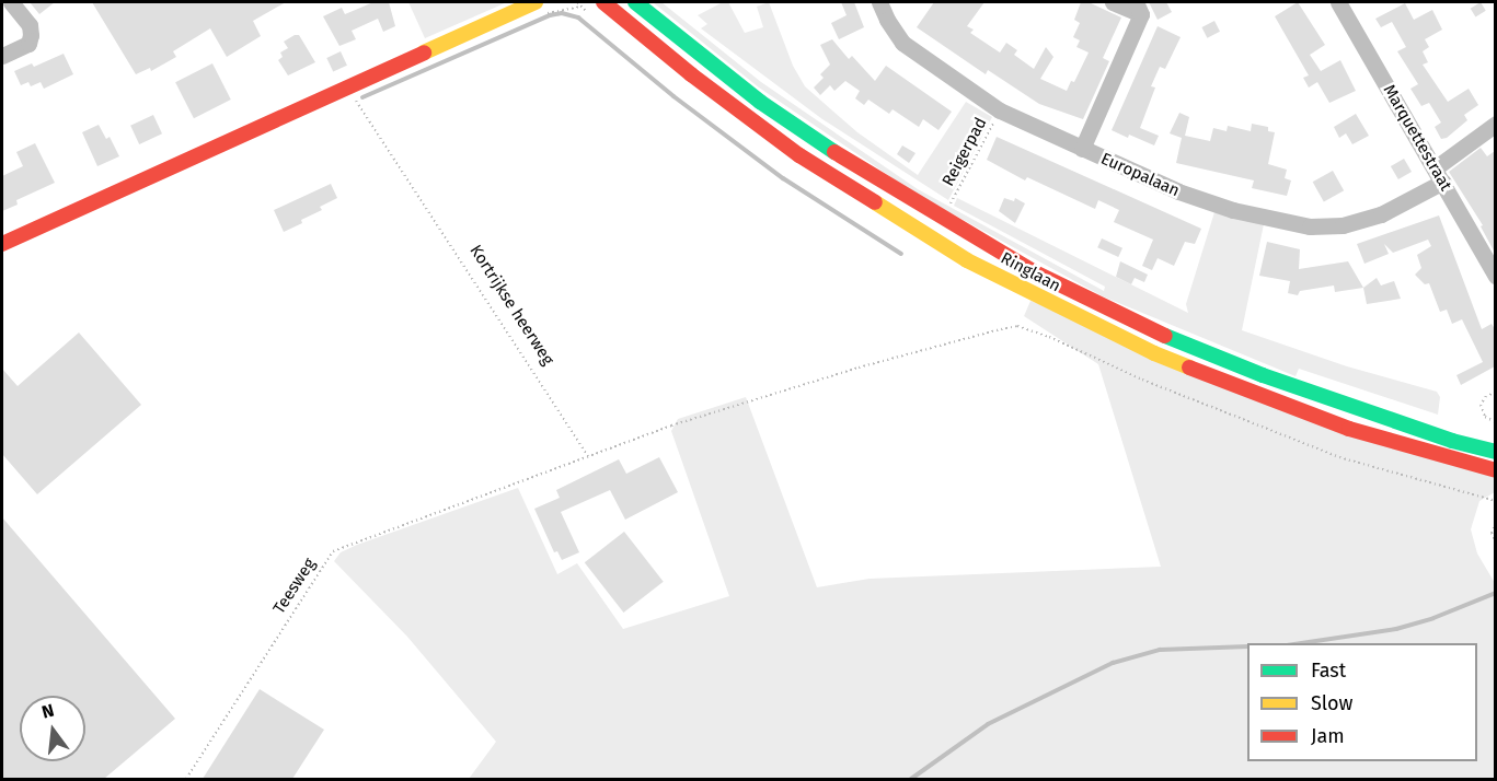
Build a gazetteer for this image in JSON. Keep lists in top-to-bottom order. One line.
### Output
{"streets":{"main road":["Ringlaan"],"street":["Marquettestraat","Europalaan"],"path":["Reigerpad","Kortrijkse heerweg","Teesweg"]},"crossings":[["Marquettestraat","Europalaan"],["Reigerpad","Europalaan"],["Kortrijkse heerweg","Teesweg"]],"legend":["Fast","Slow","Jam"],"north":"top"}
